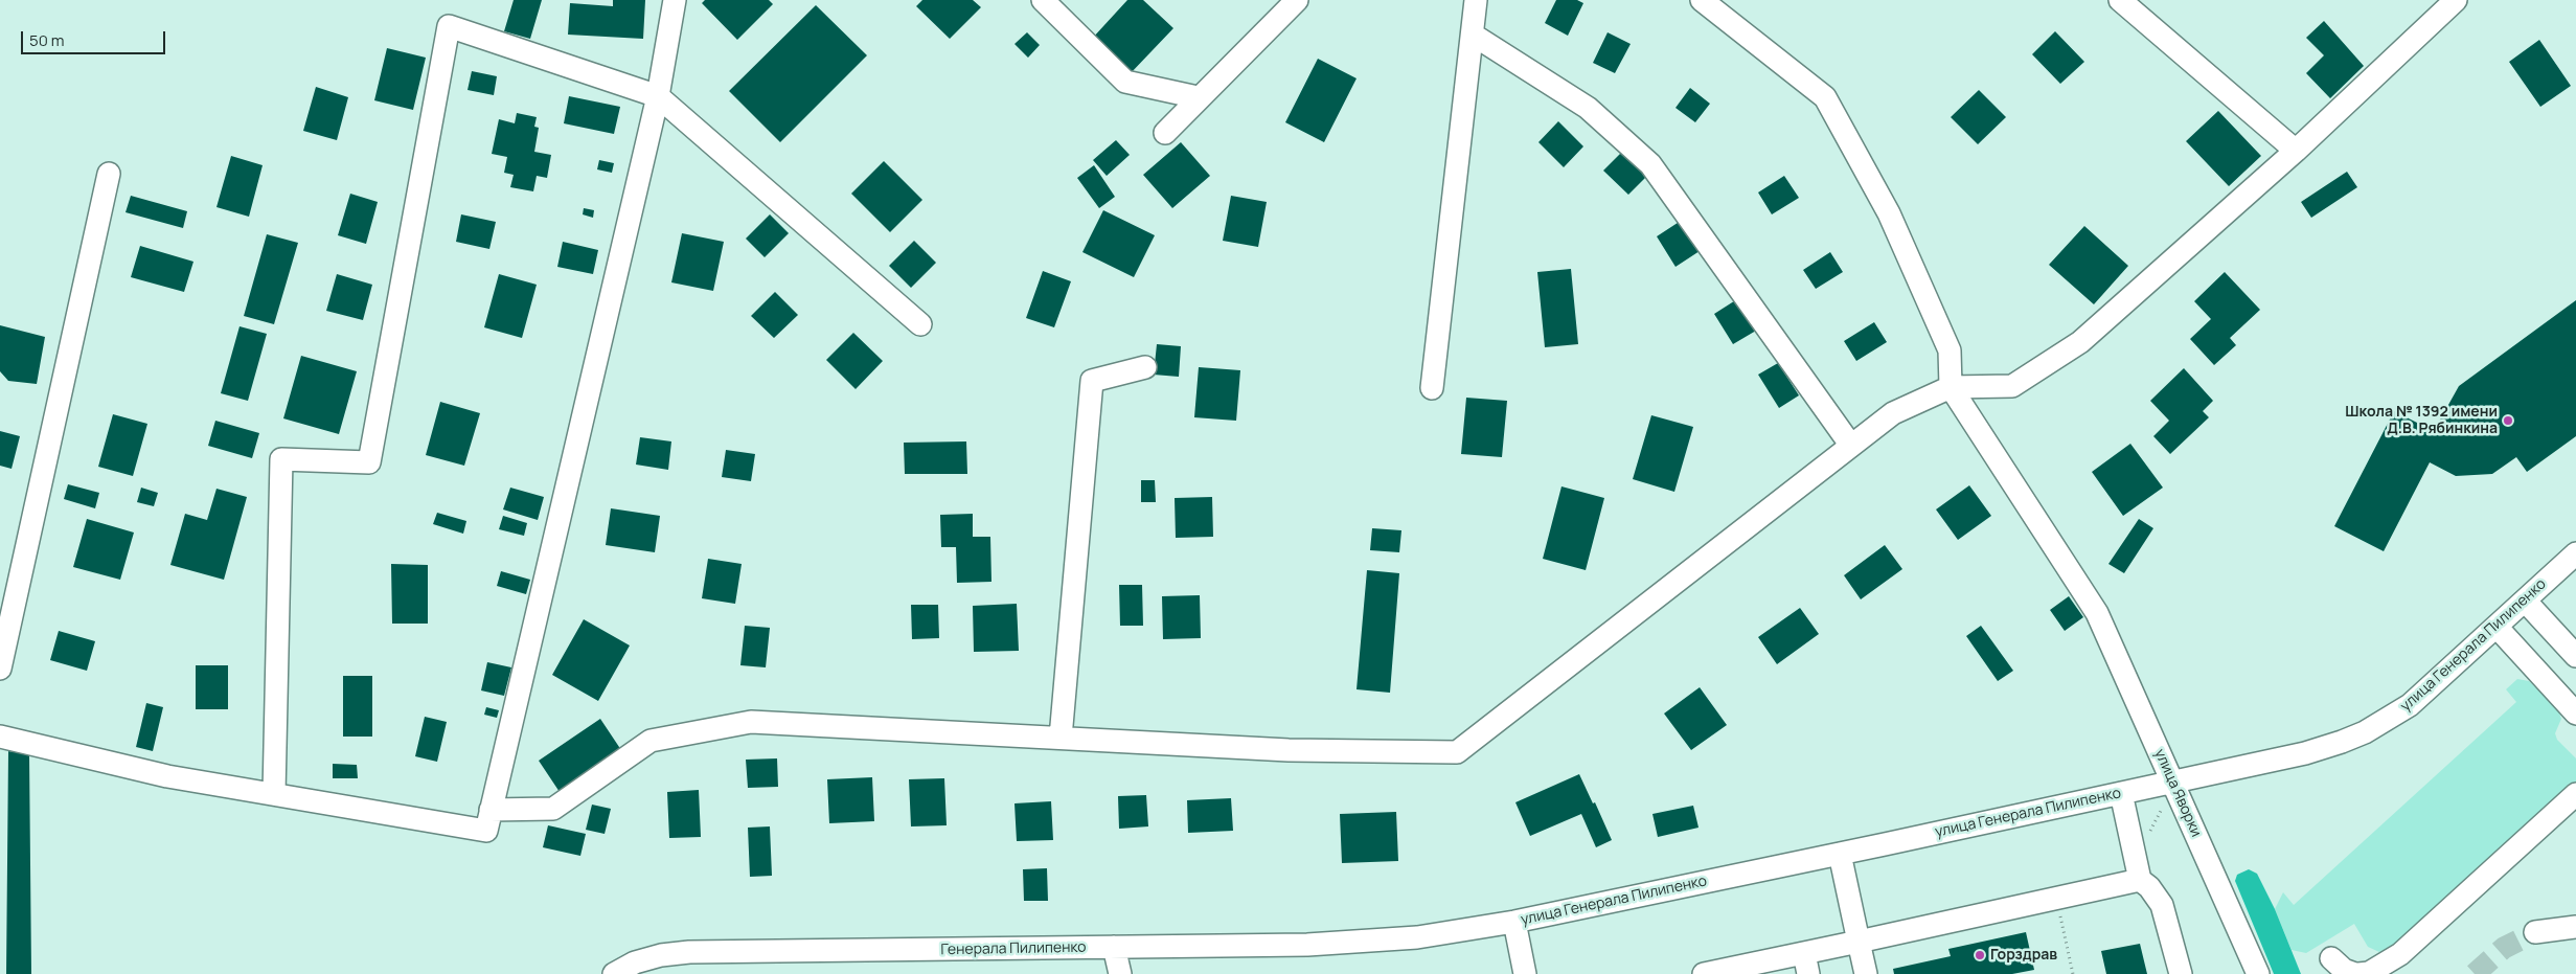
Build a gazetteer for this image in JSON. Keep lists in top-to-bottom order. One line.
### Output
{"streets":{"street":["улица Генерала Пилипенко","улица Яворки","Генерала Пилипенко"]},"crossings":[["улица Генерала Пилипенко","улица Яворки"],["улица Генерала Пилипенко","Генерала Пилипенко"]],"places":["Школа № 1392 имени Д.В. Рябинкина","Горздрав"],"scale_bar":"50 m"}
